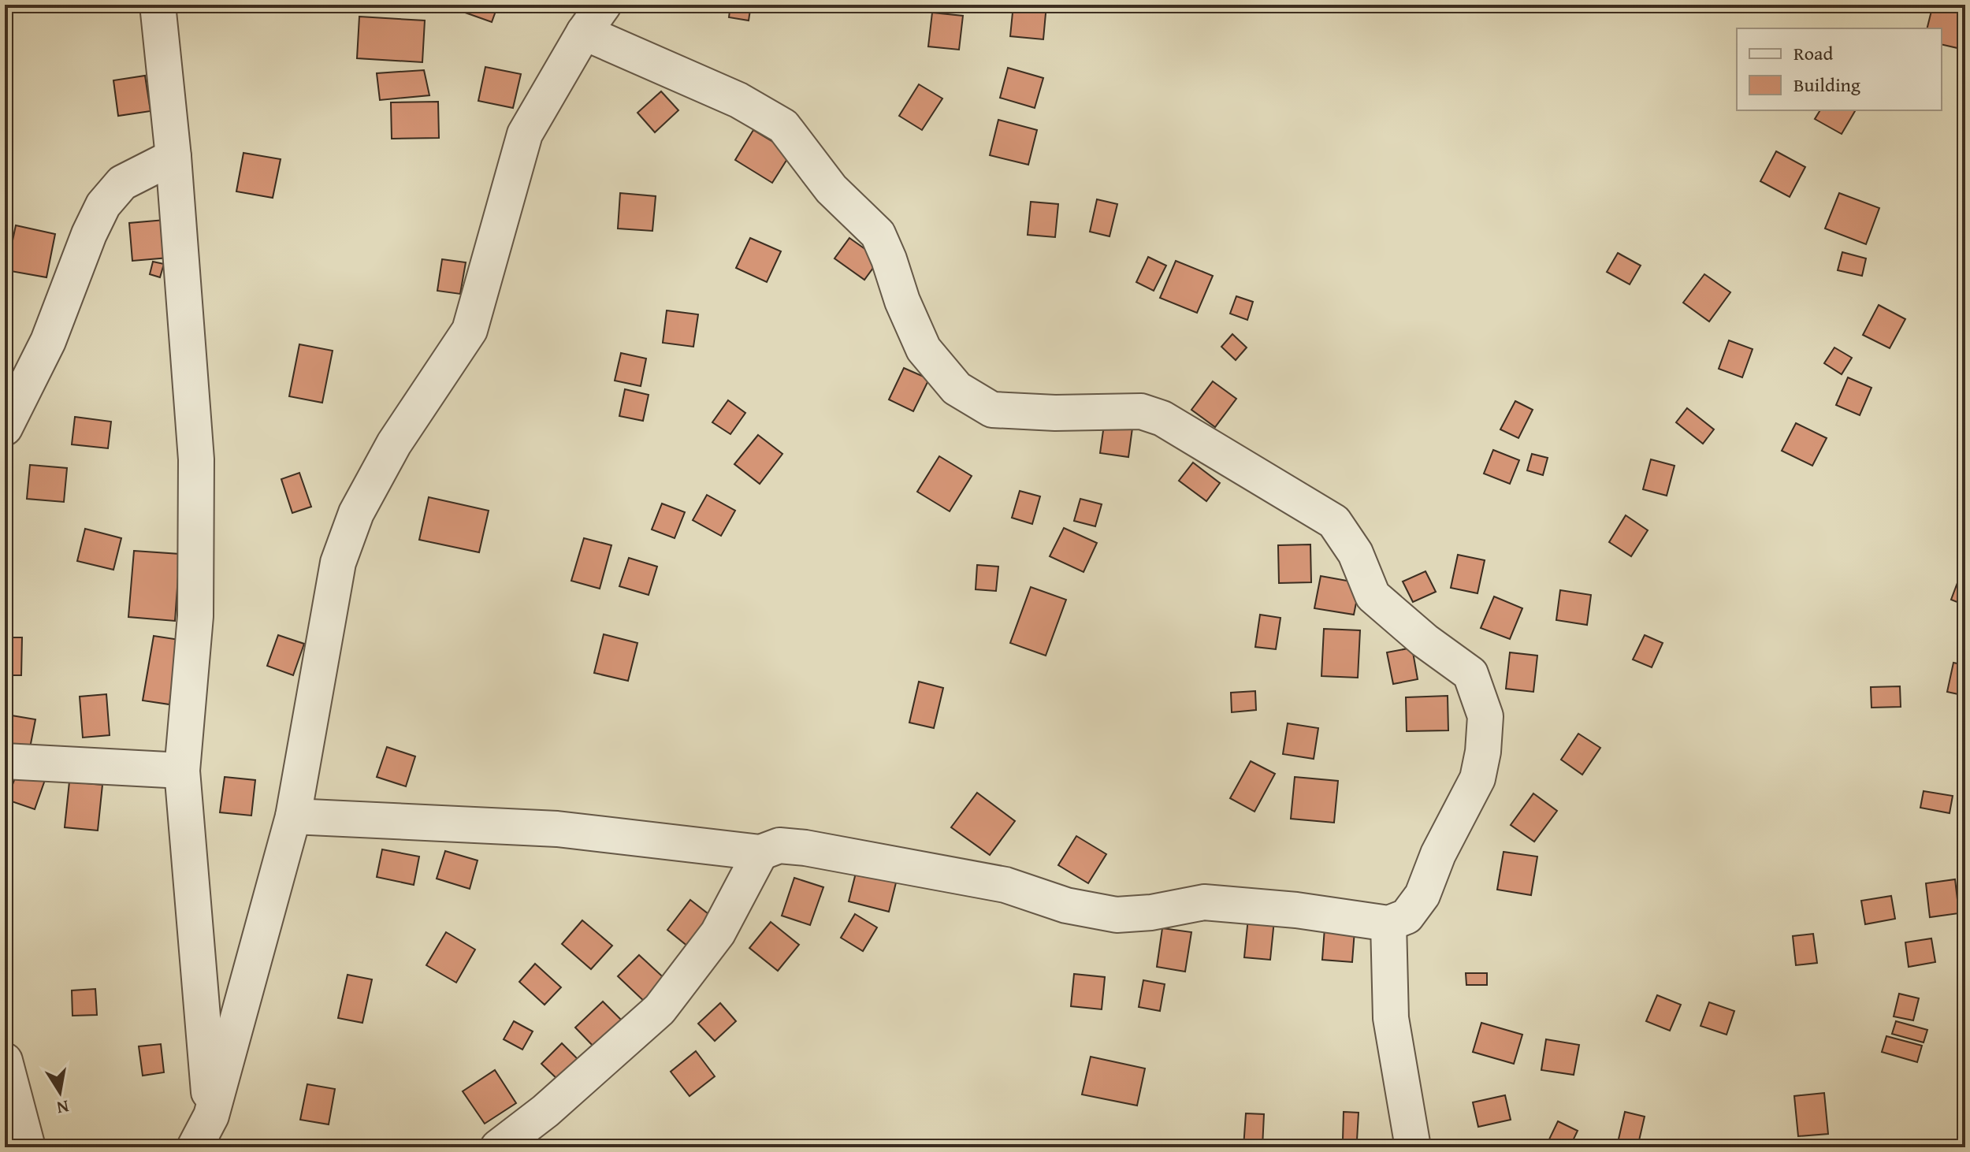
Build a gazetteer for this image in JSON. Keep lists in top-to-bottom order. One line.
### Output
{"legend":["Road","Building"],"north":"bottom"}
